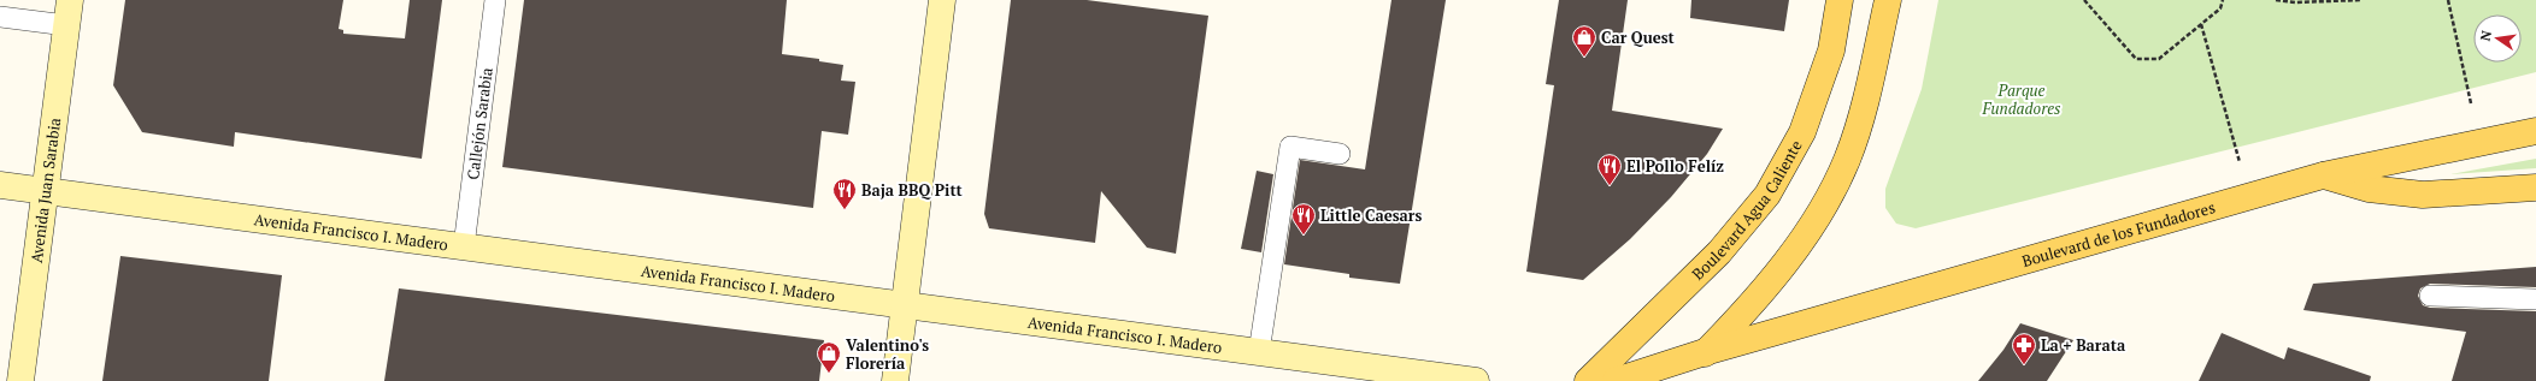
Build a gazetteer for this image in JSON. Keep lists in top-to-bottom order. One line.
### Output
{"streets":{"main road":["Boulevard Agua Caliente","Boulevard de los Fundadores"],"street":["Avenida Juan Sarabia","Avenida Francisco I. Madero"],"lane":["Callejón Sarabia"]},"crossings":[["Callejón Sarabia","Avenida Francisco I. Madero"],["Avenida Juan Sarabia","Avenida Francisco I. Madero"]],"parks":["Parque Fundadores"],"places":{"shop":["Car Quest","Valentino's Florería"],"restaurant":["El Pollo Felíz","Baja BBQ Pitt","Little Caesars"],"pharmacy":["La + Barata"]},"north":"left"}
